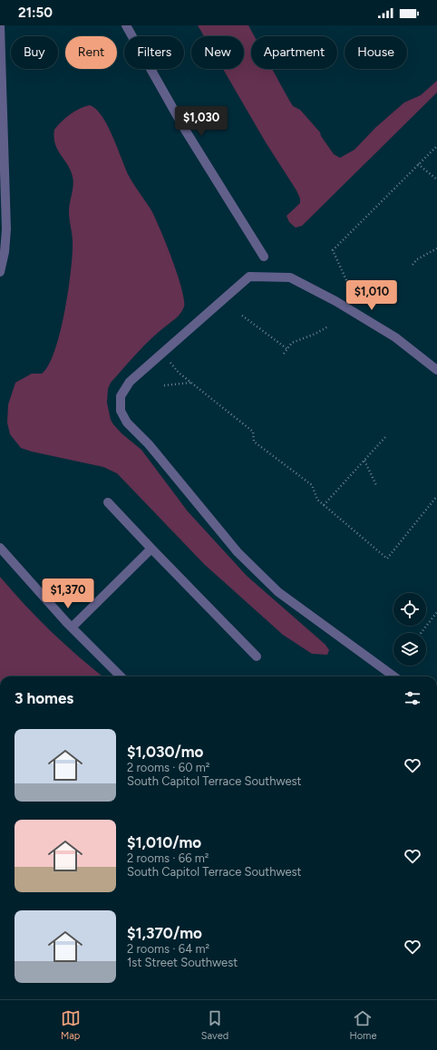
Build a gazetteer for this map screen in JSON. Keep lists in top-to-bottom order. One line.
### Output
{"page":{"status":"21:50","chip":["Buy","Rent","Filters","New","Apartment","House"],"price":["$1,030","$1,010","$1,370"],"heading":"3 homes","list":[{"name":"$1,030/mo","note":"2 rooms · 60 m² · South Capitol Terrace Southwest"},{"name":"$1,010/mo","note":"2 rooms · 66 m² · South Capitol Terrace Southwest"},{"name":"$1,370/mo","note":"2 rooms · 64 m² · 1st Street Southwest"}],"tabs":["Map","Saved","Home"]}}
